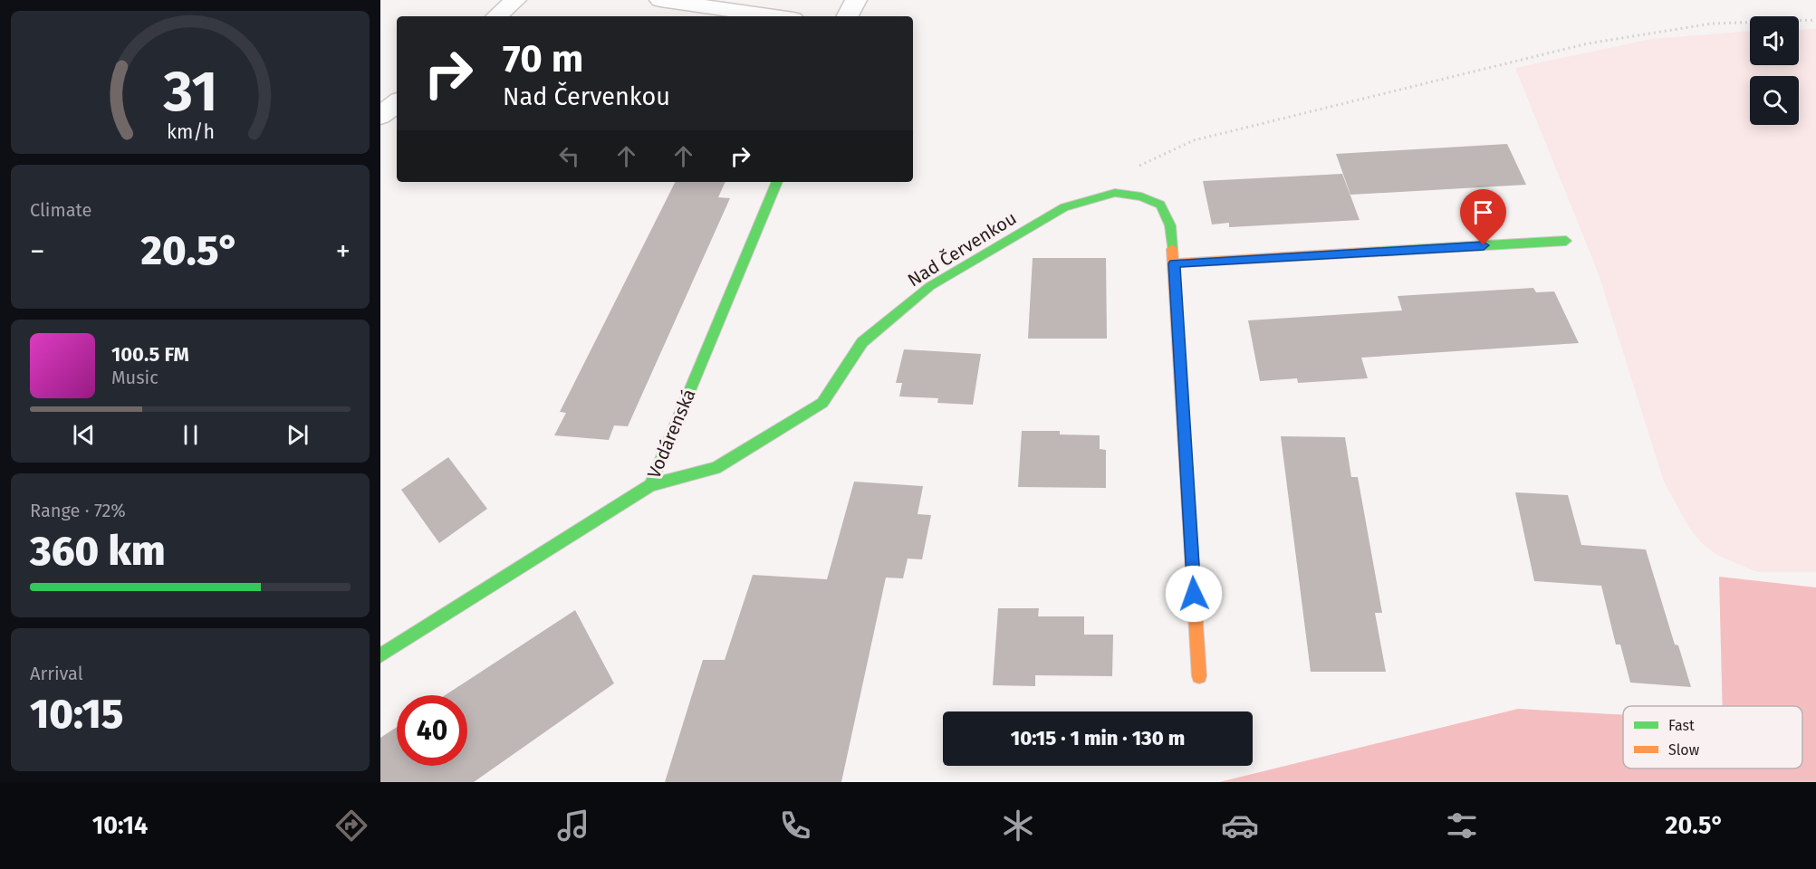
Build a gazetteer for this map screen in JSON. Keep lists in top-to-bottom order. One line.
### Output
{"streets":{"street":["Nad Červenkou","Vodárenská"]},"crossings":[["Nad Červenkou","Vodárenská"]],"legend":["Fast","Slow"],"page":{"turn":["70 m","Nad Červenkou"],"tile":["Climate",["Range · 72%","360 km"],["Arrival","10:15"]],"heat":["−","20.5°","+"],"song":["100.5 FM","Music"],"limit":"40","trip":"10:15 · 1 min · 130 m","tabs":["10:14","20.5°"],"gauge":["31","km/h"]}}
